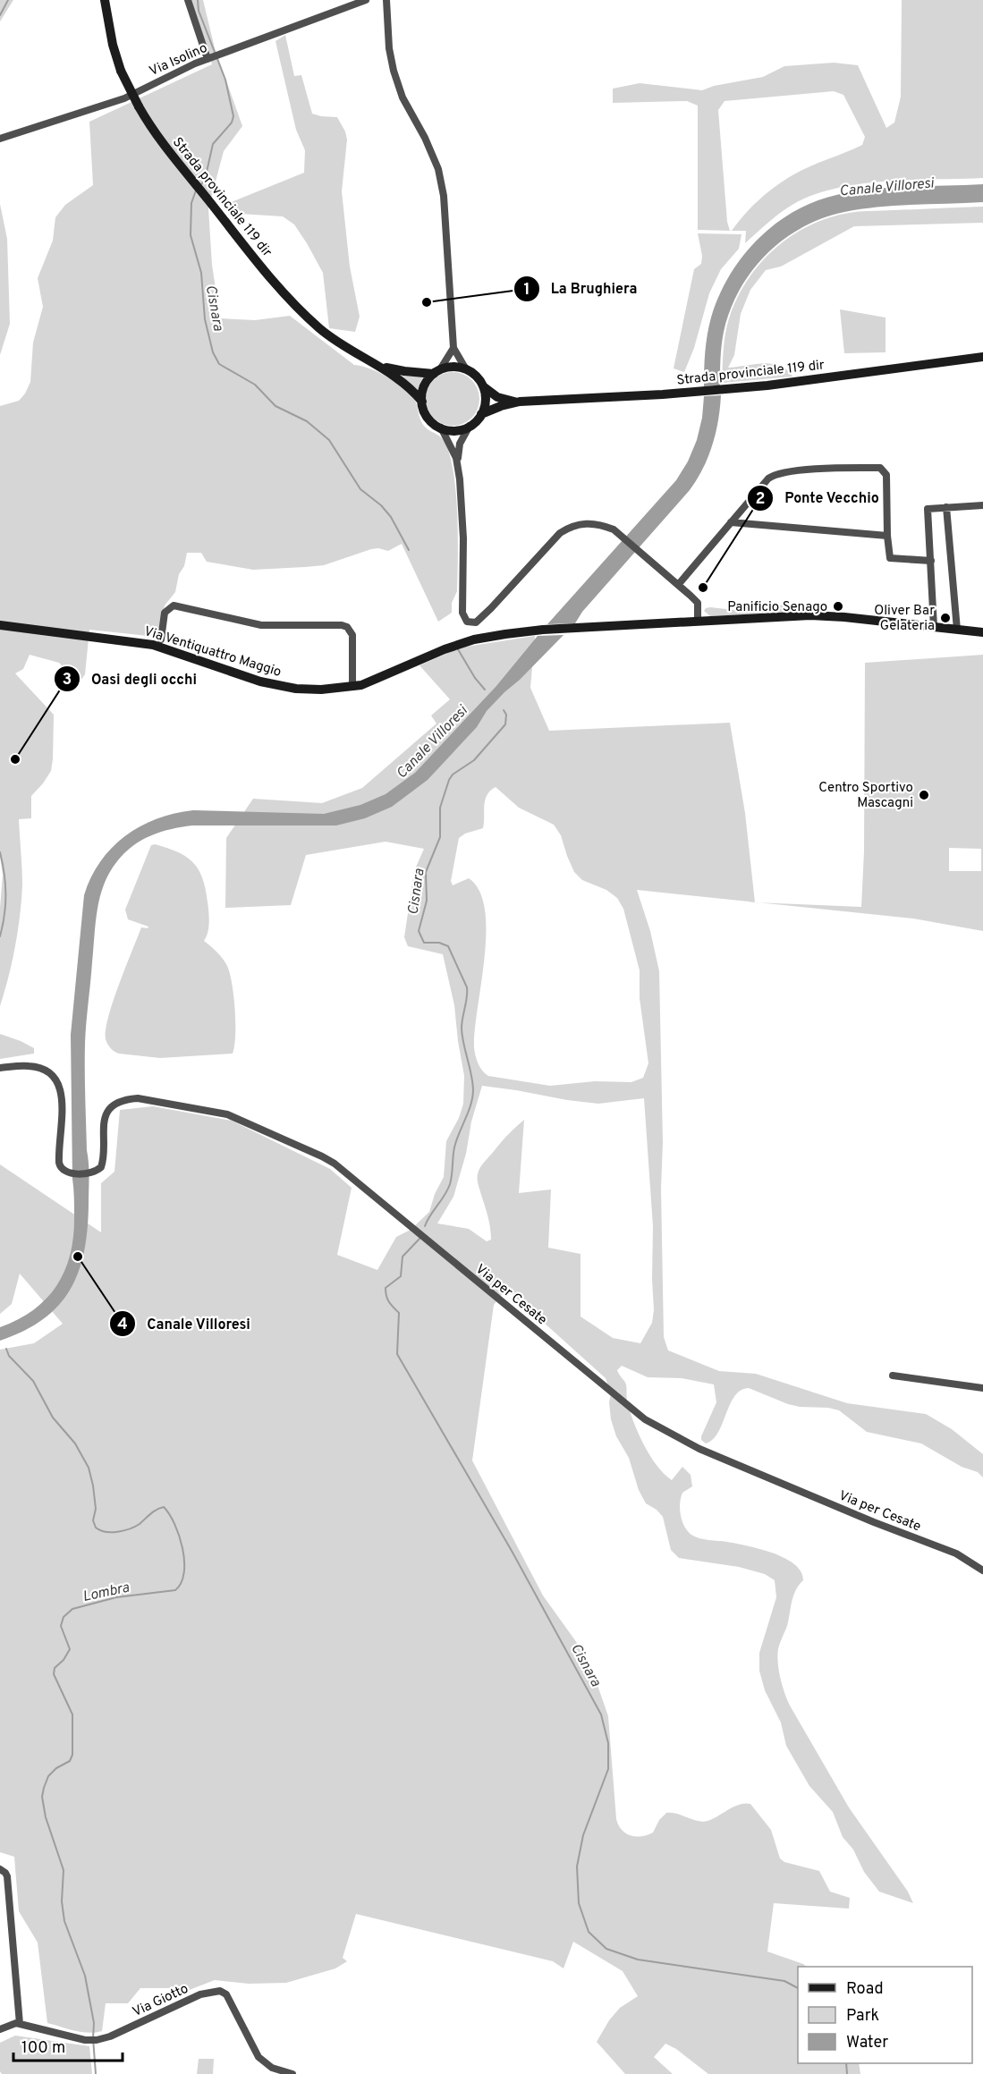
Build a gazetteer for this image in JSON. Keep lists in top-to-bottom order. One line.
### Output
{"streets":{"street":["Via Isolino","Strada provinciale 119 dir","Via Ventiquattro Maggio","Via per Cesate","Via Giotto"]},"water":["Canale Villoresi","Cisnara","Lombra"],"places":["La Brughiera","Ponte Vecchio","Panificio Senago","Oliver Bar Gelateria","Oasi degli occhi","Centro Sportivo Mascagni","Canale Villoresi"],"legend":["Road","Park","Water"],"scale_bar":"100 m"}
